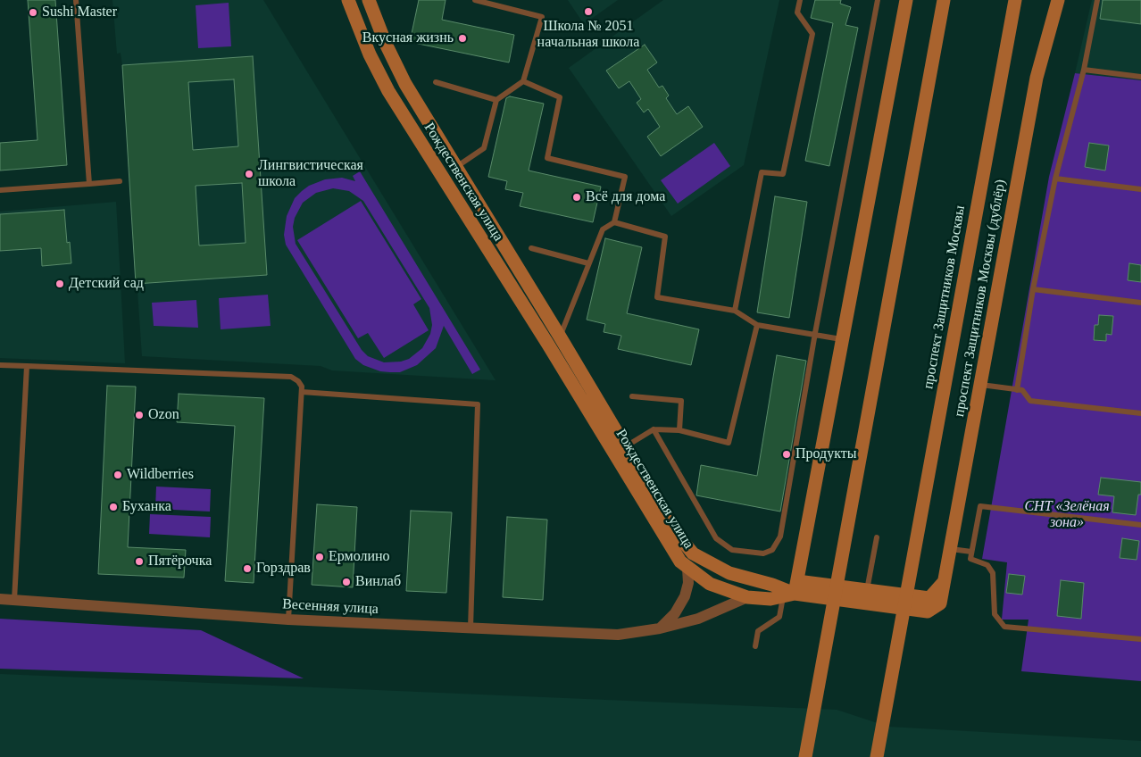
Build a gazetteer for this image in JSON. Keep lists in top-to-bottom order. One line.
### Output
{"streets":{"street":["Рождественская улица","проспект Защитников Москвы","проспект Защитников Москвы (дублёр)","Весенняя улица"]},"crossings":[["Рождественская улица","проспект Защитников Москвы (дублёр)"],["Рождественская улица","Весенняя улица"]],"parks":["СНТ «Зелёная зона»"],"places":["Школа № 2051 начальная школа","Sushi Master","Вкусная жизнь","Лингвистическая школа","Всё для дома","Детский сад","Ozon","Продукты","Wildberries","Буханка","Ермолино","Пятёрочка","Горздрав","Винлаб"]}
